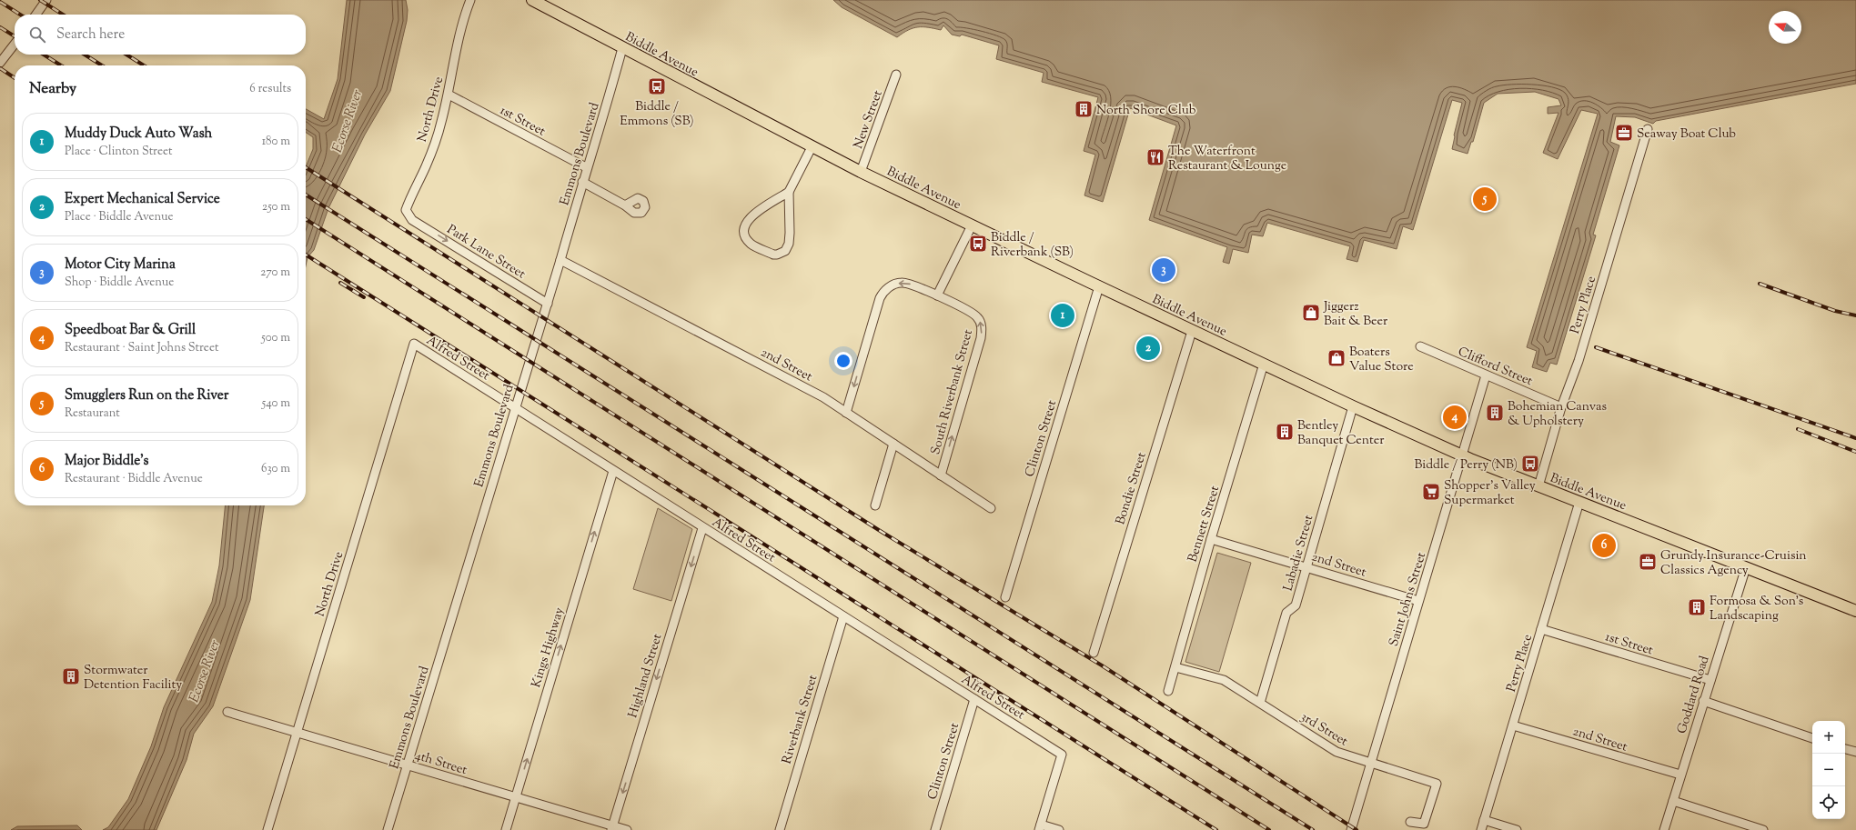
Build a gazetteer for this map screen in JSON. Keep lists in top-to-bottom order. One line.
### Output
{"streets":{"main road":["Biddle Avenue"],"street":["North Drive","New Street","1st Street","Emmons Boulevard","Park Lane Street","Perry Place","Alfred Street","2nd Street","Clifford Street","South Riverbank Street","Clinton Street","Bondie Street","Bennett Street","Labadie Street","Saint Johns Street","Kings Highway","Highland Street","Goddard Road","Riverbank Street","3rd Street","4th Street"]},"crossings":[["Biddle Avenue","New Street"],["Biddle Avenue","Emmons Boulevard"],["Biddle Avenue","Perry Place"],["Biddle Avenue","Clinton Street"],["Biddle Avenue","Bondie Street"],["Biddle Avenue","Bennett Street"],["Biddle Avenue","Labadie Street"],["Biddle Avenue","Saint Johns Street"],["Biddle Avenue","Goddard Road"],["North Drive","1st Street"],["North Drive","Park Lane Street"],["North Drive","Alfred Street"],["North Drive","4th Street"],["1st Street","Emmons Boulevard"],["1st Street","Perry Place"],["1st Street","Goddard Road"],["Emmons Boulevard","Park Lane Street"],["Emmons Boulevard","Alfred Street"],["Emmons Boulevard","2nd Street"],["Emmons Boulevard","4th Street"],["Perry Place","2nd Street"],["Perry Place","Clifford Street"],["Alfred Street","Clinton Street"],["Alfred Street","Kings Highway"],["Alfred Street","Highland Street"],["Alfred Street","Riverbank Street"],["2nd Street","South Riverbank Street"],["2nd Street","Bennett Street"],["2nd Street","Labadie Street"],["2nd Street","Saint Johns Street"],["2nd Street","Goddard Road"],["Clifford Street","Saint Johns Street"],["Bennett Street","3rd Street"],["Labadie Street","3rd Street"],["Saint Johns Street","3rd Street"],["Kings Highway","4th Street"],["Highland Street","4th Street"]],"one_way":["Park Lane Street","Kings Highway","Highland Street"],"water":["Ecorse River"],"places":{"bus stop":["Biddle / Emmons (SB)","Biddle / Riverbank (SB)","Biddle / Perry (NB)"],"building":["North Shore Club","Bohemian Canvas & Upholstery","Bentley Banquet Center","Formosa & Son's Landscaping","Stormwater Detention Facility"],"office":["Seaway Boat Club","Grundy Insurance-Cruisin Classics Agency"],"restaurant":["The Waterfront Restaurant & Lounge"],"shop":["Jiggerz Bait & Beer","Boaters Value Store"],"supermarket":["Shopper's Valley Supermarket"]},"north":"left","page":{"search":"Search here","heading":["Nearby","6 results"],"list":[{"mark":"1","name":"Muddy Duck Auto Wash","note":"Place · Clinton Street","value":"180 m"},{"mark":"2","name":"Expert Mechanical Service","note":"Place · Biddle Avenue","value":"250 m"},{"mark":"3","name":"Motor City Marina","note":"Shop · Biddle Avenue","value":"270 m"},{"mark":"4","name":"Speedboat Bar & Grill","note":"Restaurant · Saint Johns Street","value":"500 m"},{"mark":"5","name":"Smugglers Run on the River","note":"Restaurant","value":"540 m"},{"mark":"6","name":"Major Biddle's","note":"Restaurant · Biddle Avenue","value":"630 m"}],"pins":["5","3","1","2","4","6"],"map_buttons":["+","−"]}}
